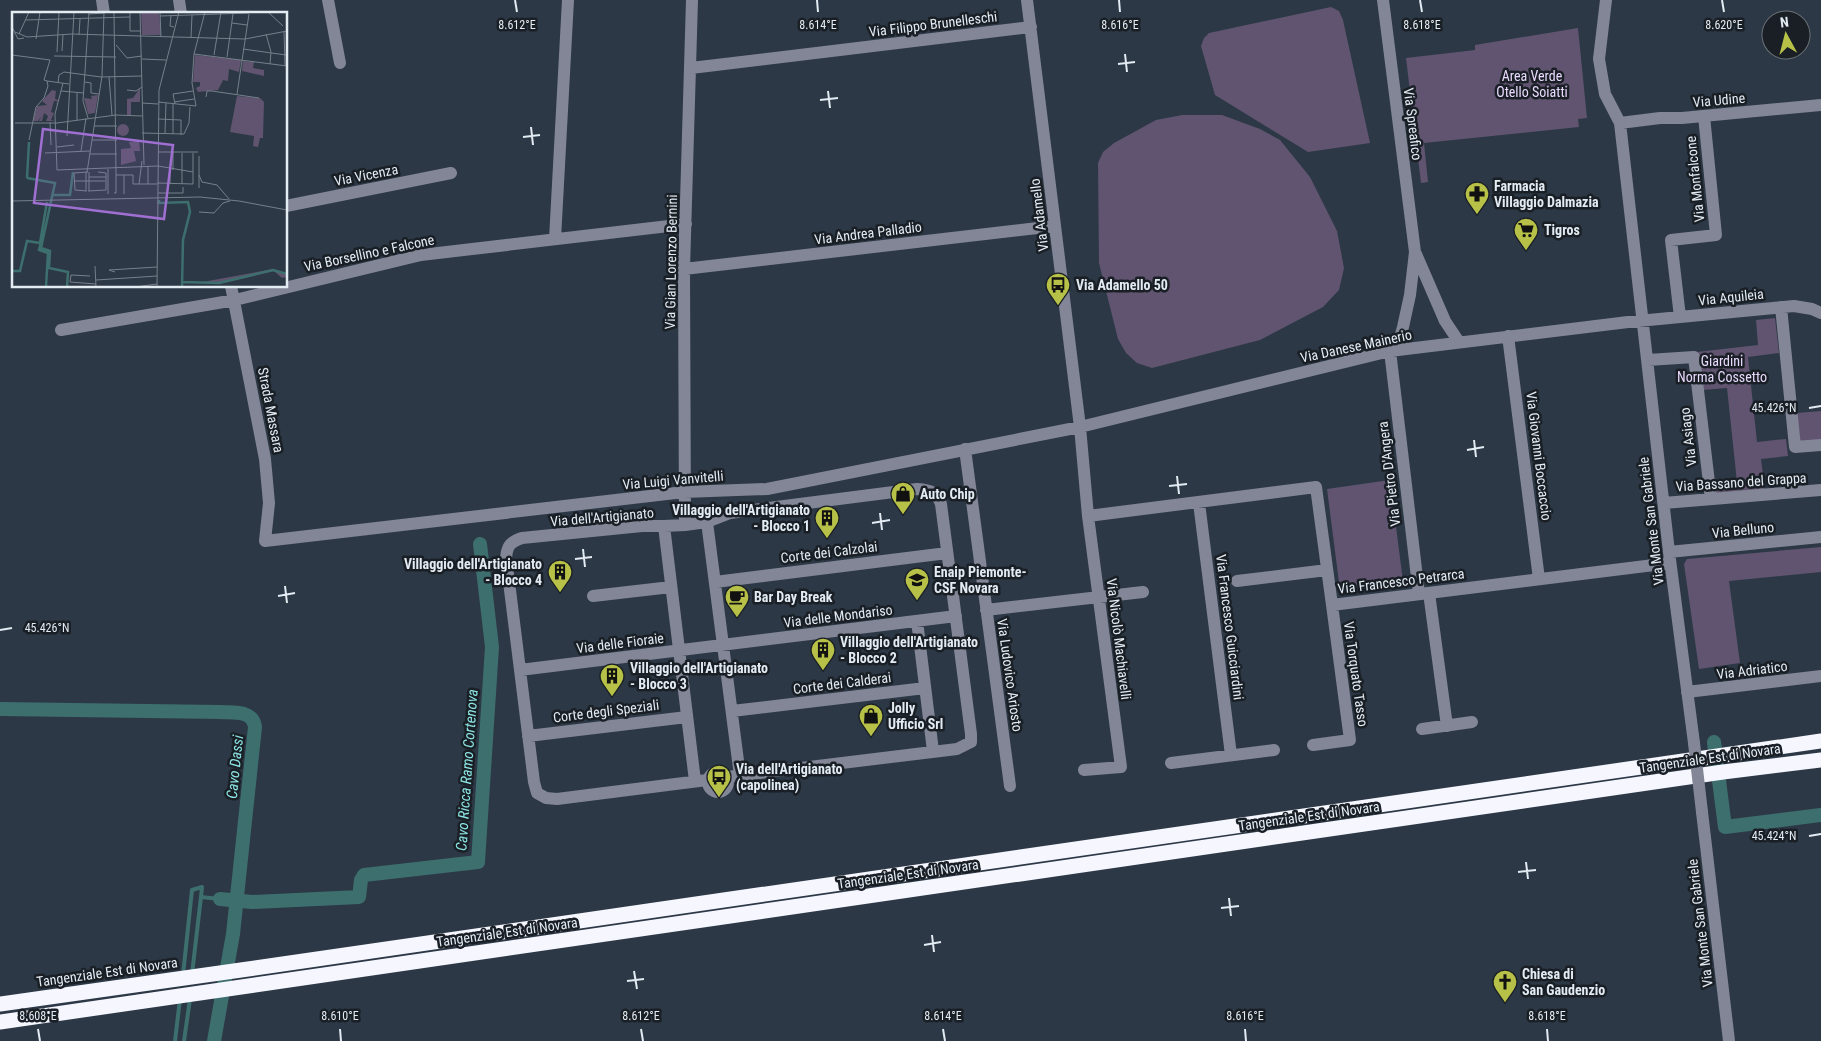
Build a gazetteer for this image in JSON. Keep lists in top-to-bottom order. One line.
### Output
{"streets":{"highway":["Tangenziale Est di Novara"],"street":["Via Filippo Brunelleschi","Via Udine","Via Spreafico","Via Vicenza","Via Monfalcone","Via Adamello","Via Andrea Palladio","Via Borsellino e Falcone","Via Gian Lorenzo Bernini","Via Aquileia","Via Danese Mainerio","Strada Massara","Via Asiago","Via Giovanni Boccaccio","Via Pietro D'Angera","Via Luigi Vanvitelli","Via Bassano del Grappa","Via dell'Artigianato","Via Monte San Gabriele","Via Belluno","Corte dei Calzolai","Via Francesco Petrarca","Via delle Mondariso","Via Francesco Guicciardini","Via Nicolò Machiavelli","Via delle Fioraie","Via Adriatico","Via Torquato Tasso","Via Ludovico Ariosto","Corte dei Calderai","Corte degli Speziali"]},"crossings":[["Via Filippo Brunelleschi","Via Adamello"],["Via Filippo Brunelleschi","Via Gian Lorenzo Bernini"],["Via Udine","Via Monfalcone"],["Via Udine","Via Monte San Gabriele"],["Via Spreafico","Via Danese Mainerio"],["Via Spreafico","Via Pietro D'Angera"],["Via Monfalcone","Via Aquileia"],["Via Adamello","Via Andrea Palladio"],["Via Adamello","Via Danese Mainerio"],["Via Adamello","Via Luigi Vanvitelli"],["Via Andrea Palladio","Via Gian Lorenzo Bernini"],["Via Borsellino e Falcone","Via Gian Lorenzo Bernini"],["Via Borsellino e Falcone","Strada Massara"],["Via Gian Lorenzo Bernini","Via Luigi Vanvitelli"],["Via Gian Lorenzo Bernini","Via dell'Artigianato"],["Via Aquileia","Via Danese Mainerio"],["Via Aquileia","Via Monte San Gabriele"],["Via Danese Mainerio","Via Giovanni Boccaccio"],["Via Danese Mainerio","Via Pietro D'Angera"],["Via Danese Mainerio","Via Luigi Vanvitelli"],["Via Danese Mainerio","Via Monte San Gabriele"],["Strada Massara","Via Luigi Vanvitelli"],["Via Asiago","Via Bassano del Grappa"],["Via Asiago","Via Monte San Gabriele"],["Via Giovanni Boccaccio","Via Francesco Petrarca"],["Via Pietro D'Angera","Via Francesco Petrarca"],["Via Luigi Vanvitelli","Via Ludovico Ariosto"],["Via Bassano del Grappa","Via Monte San Gabriele"],["Via dell'Artigianato","Corte dei Calzolai"],["Via dell'Artigianato","Via delle Mondariso"],["Via dell'Artigianato","Via delle Fioraie"],["Via dell'Artigianato","Corte degli Speziali"],["Via Monte San Gabriele","Via Belluno"],["Via Monte San Gabriele","Via Francesco Petrarca"],["Via Monte San Gabriele","Via Adriatico"],["Via Belluno","Via Francesco Petrarca"],["Via Francesco Petrarca","Via Francesco Guicciardini"],["Via Francesco Petrarca","Via Nicolò Machiavelli"],["Via Francesco Petrarca","Via Torquato Tasso"],["Via delle Mondariso","Via delle Fioraie"]],"water":["Cavo Dassi","Cavo Ricca Ramo Cortenova"],"parks":["Area Verde Otello Soiatti","Giardini Norma Cossetto"],"places":{"pharmacy":["Farmacia Villaggio Dalmazia"],"supermarket":["Tigros"],"bus stop":["Via Adamello 50","Via dell'Artigianato (capolinea)"],"shop":["Auto Chip","Jolly Ufficio Srl"],"building":["Villaggio dell'Artigianato - Blocco 1","Villaggio dell'Artigianato - Blocco 4","Villaggio dell'Artigianato - Blocco 2","Villaggio dell'Artigianato - Blocco 3"],"school or university":["Enaip Piemonte- CSF Novara"],"cafe":["Bar Day Break"],"church":["Chiesa di San Gaudenzio"]},"north":"top","coordinates":["8.612°E","8.614°E","8.616°E","8.618°E","8.620°E","45.426°N","45.424°N","8.608°E","8.610°E"]}
